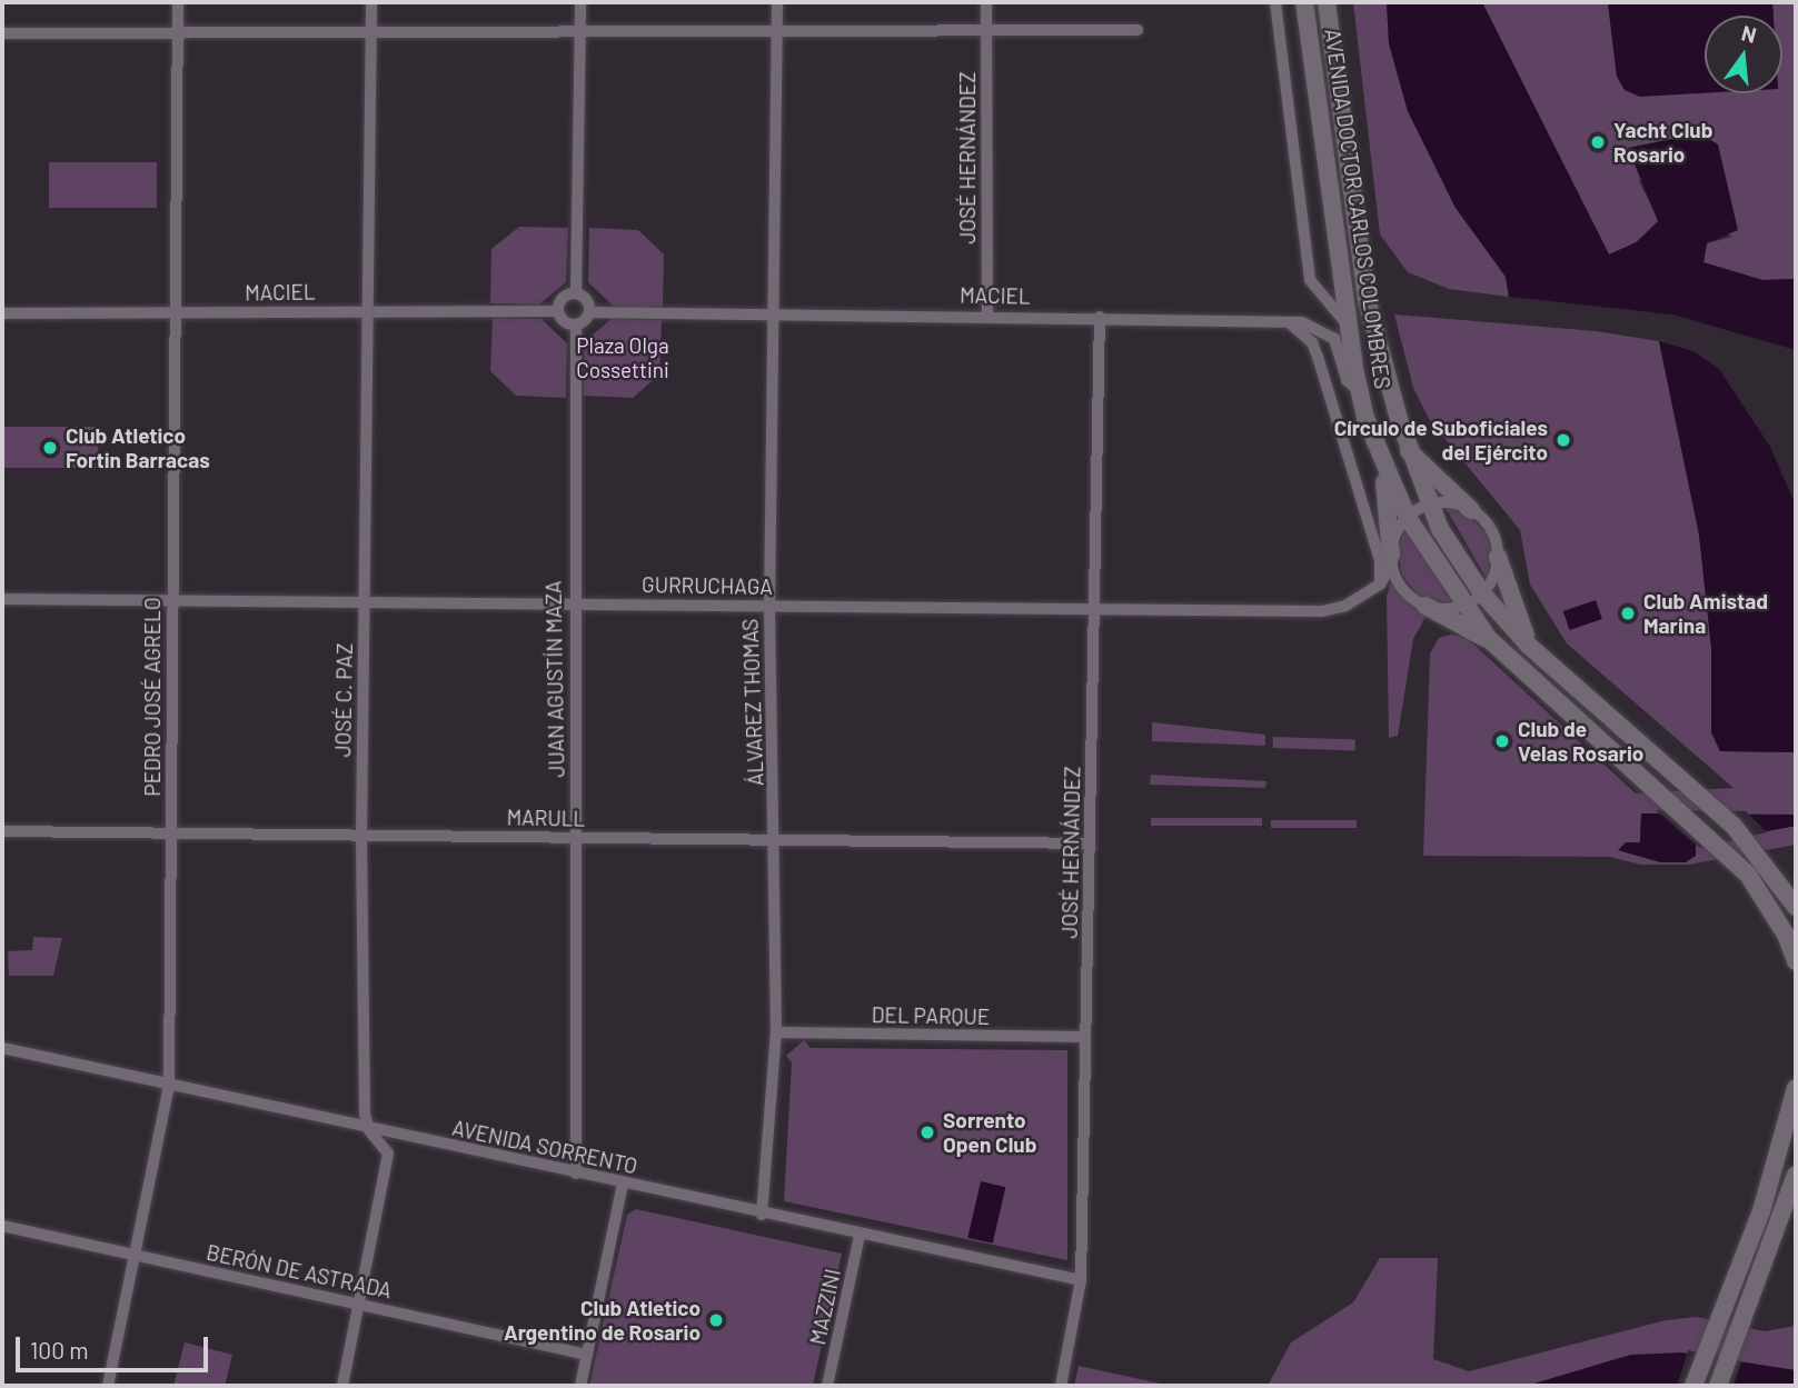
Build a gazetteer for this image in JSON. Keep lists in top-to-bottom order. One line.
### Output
{"streets":{"main road":["AVENIDA DOCTOR CARLOS COLOMBRES"],"street":["JOSÉ HERNÁNDEZ","MACIEL","GURRUCHAGA","JUAN AGUSTÍN MAZA","PEDRO JOSÉ AGRELO","JOSÉ C. PAZ","ÁLVAREZ THOMAS","MARULL","DEL PARQUE","AVENIDA SORRENTO","BERÓN DE ASTRADA","MAZZINI"]},"crossings":[["JOSÉ HERNÁNDEZ","MACIEL"],["JOSÉ HERNÁNDEZ","GURRUCHAGA"],["JOSÉ HERNÁNDEZ","MARULL"],["JOSÉ HERNÁNDEZ","DEL PARQUE"],["JOSÉ HERNÁNDEZ","AVENIDA SORRENTO"],["AVENIDA DOCTOR CARLOS COLOMBRES","MACIEL"],["AVENIDA DOCTOR CARLOS COLOMBRES","GURRUCHAGA"],["MACIEL","JUAN AGUSTÍN MAZA"],["MACIEL","PEDRO JOSÉ AGRELO"],["MACIEL","JOSÉ C. PAZ"],["MACIEL","ÁLVAREZ THOMAS"],["GURRUCHAGA","JUAN AGUSTÍN MAZA"],["GURRUCHAGA","PEDRO JOSÉ AGRELO"],["GURRUCHAGA","JOSÉ C. PAZ"],["GURRUCHAGA","ÁLVAREZ THOMAS"],["JUAN AGUSTÍN MAZA","MARULL"],["JUAN AGUSTÍN MAZA","AVENIDA SORRENTO"],["PEDRO JOSÉ AGRELO","MARULL"],["PEDRO JOSÉ AGRELO","AVENIDA SORRENTO"],["PEDRO JOSÉ AGRELO","BERÓN DE ASTRADA"],["JOSÉ C. PAZ","MARULL"],["JOSÉ C. PAZ","AVENIDA SORRENTO"],["JOSÉ C. PAZ","BERÓN DE ASTRADA"],["ÁLVAREZ THOMAS","MARULL"],["ÁLVAREZ THOMAS","DEL PARQUE"],["ÁLVAREZ THOMAS","AVENIDA SORRENTO"],["AVENIDA SORRENTO","MAZZINI"]],"parks":["Plaza Olga Cossettini"],"places":["Yacht Club Rosario","Círculo de Suboficiales del Ejército","Club Atletico Fortin Barracas","Club Amistad Marina","Club de Velas Rosario","Sorrento Open Club","Club Atletico Argentino de Rosario"],"scale_bar":"100 m","north":"top"}
